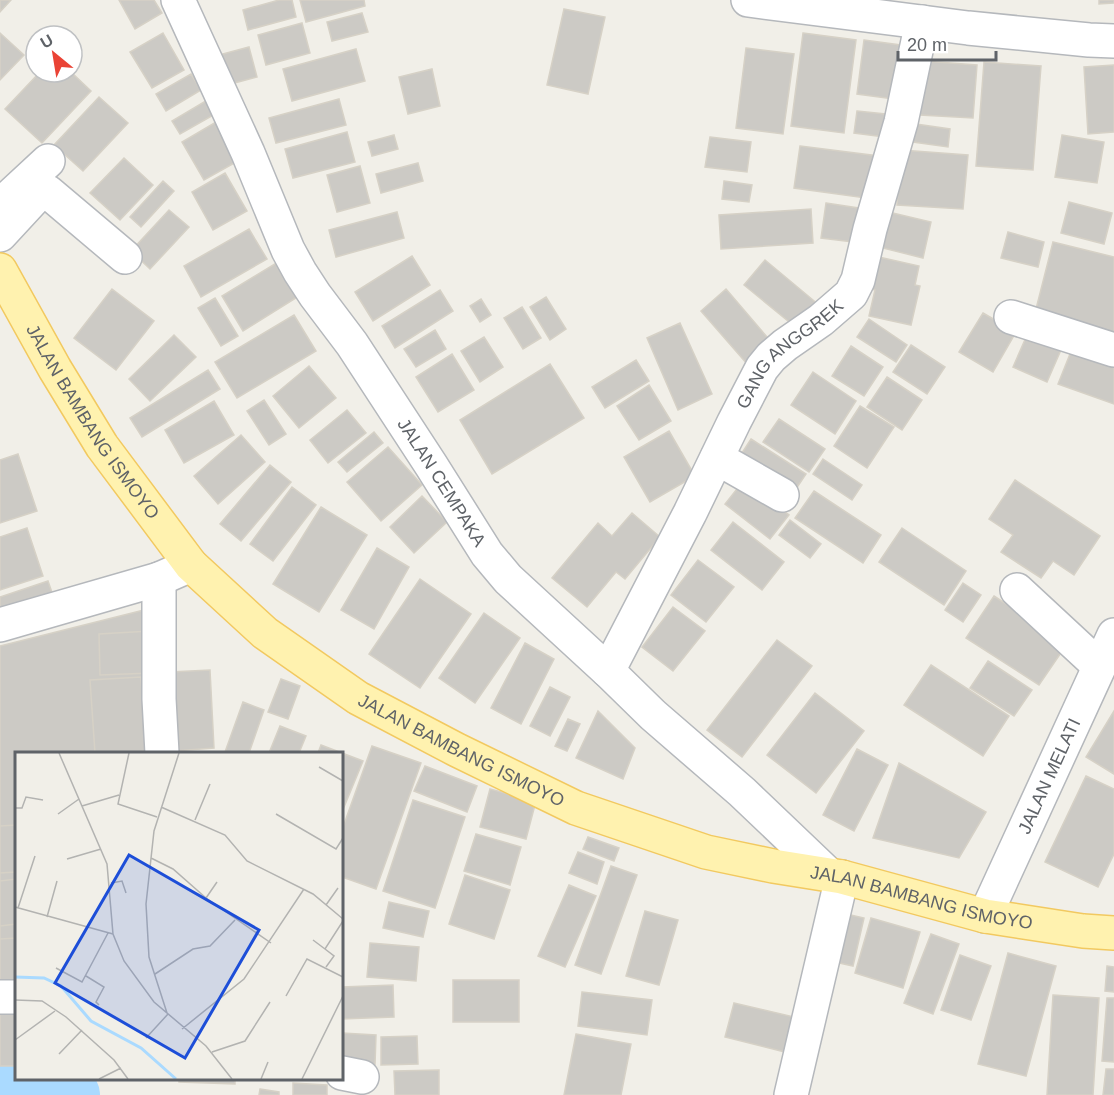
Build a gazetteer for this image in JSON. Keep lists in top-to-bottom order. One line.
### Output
{"streets":{"main road":["JALAN BAMBANG ISMOYO"],"street":["GANG ANGGREK","JALAN CEMPAKA","JALAN MELATI"]},"crossings":[["GANG ANGGREK","JALAN CEMPAKA"],["JALAN BAMBANG ISMOYO","JALAN CEMPAKA"],["JALAN BAMBANG ISMOYO","JALAN MELATI"]],"scale_bar":"20 m","north":"top left"}
